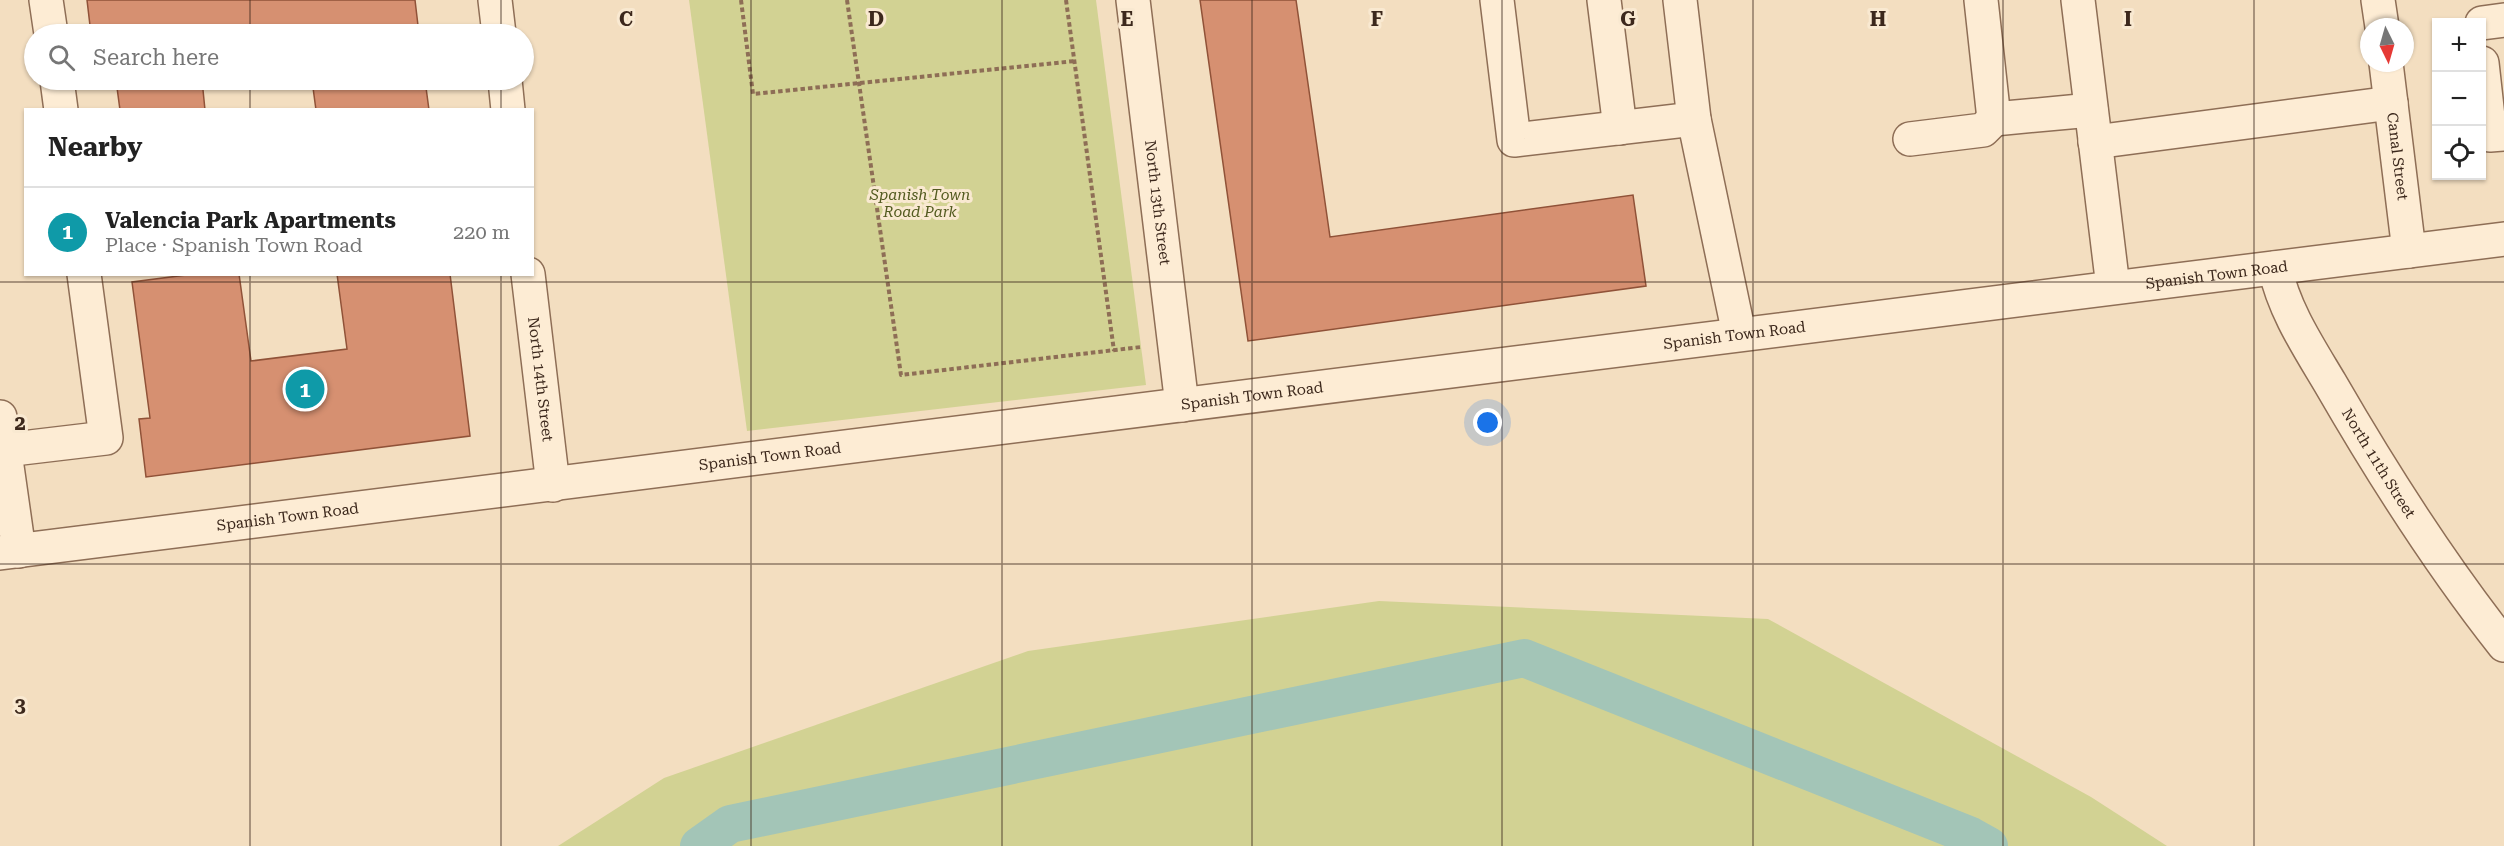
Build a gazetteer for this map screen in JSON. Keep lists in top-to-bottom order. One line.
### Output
{"streets":{"street":["Canal Street","North 13th Street","Spanish Town Road","North 14th Street","North 11th Street"]},"crossings":[["Canal Street","Spanish Town Road"],["North 13th Street","Spanish Town Road"],["Spanish Town Road","North 14th Street"],["Spanish Town Road","North 11th Street"]],"parks":["Spanish Town Road Park"],"north":"bottom","page":{"map_buttons":["+","−"],"search":"Search here","heading":"Nearby","list":[{"mark":"1","name":"Valencia Park Apartments","note":"Place · Spanish Town Road","value":"220 m"}],"pins":"1"},"grid":{"columns":["C","D","E","F","G","H","I"],"rows":["2","3"]}}
